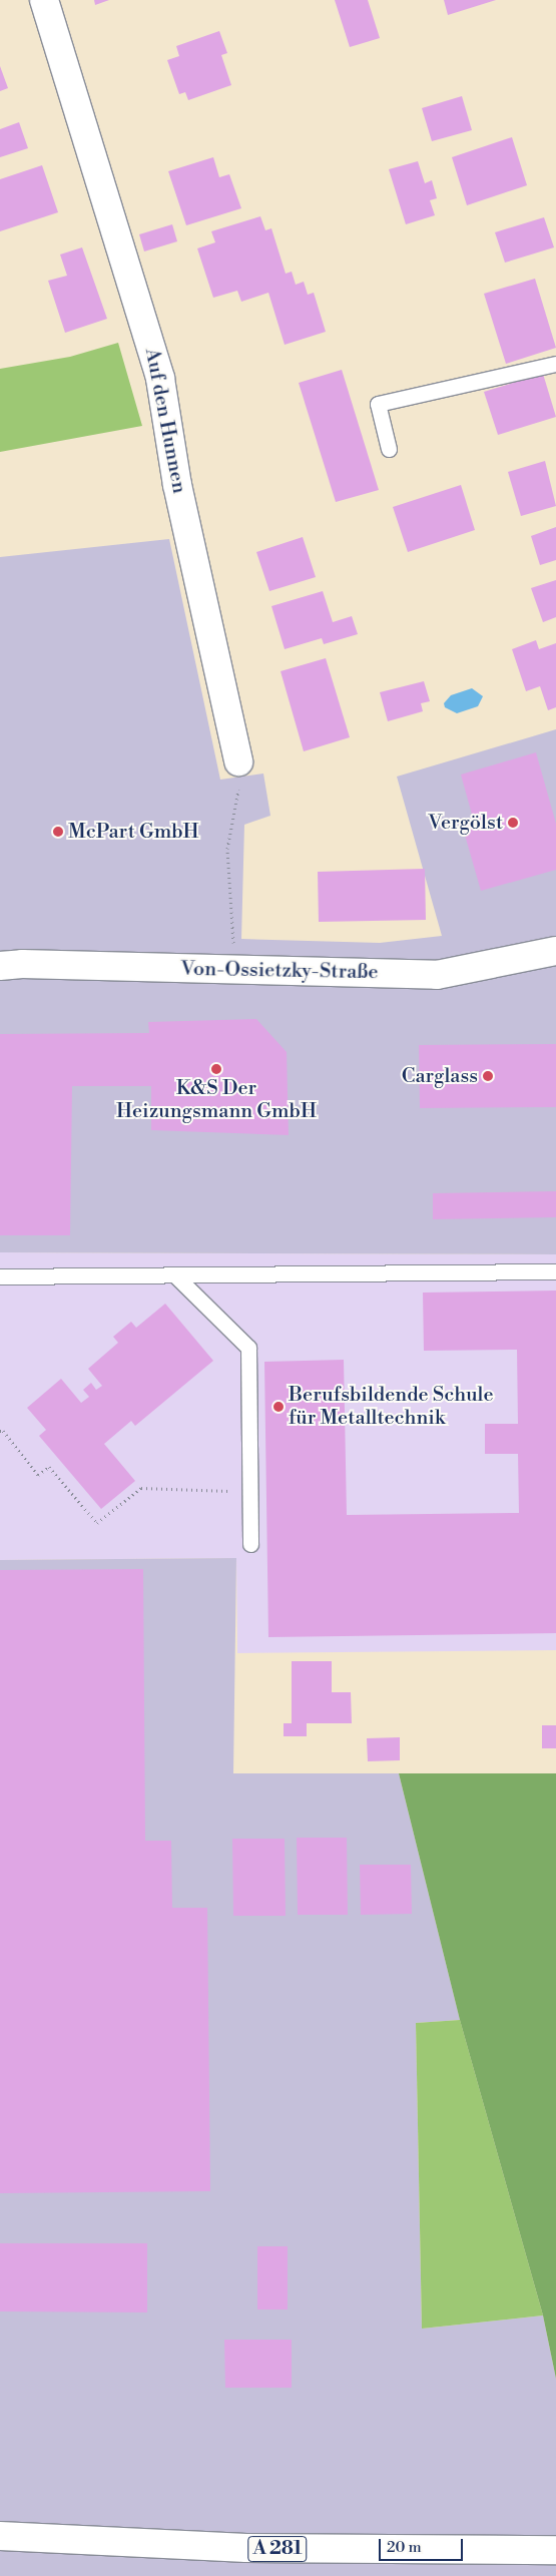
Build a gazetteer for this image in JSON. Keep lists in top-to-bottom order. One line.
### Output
{"streets":{"main road":["Auf den Hunnen","Von-Ossietzky-Straße","A 281"]},"places":["Vergölst","McPart GmbH","K&S Der Heizungsmann GmbH","Carglass","Berufsbildende Schule für Metalltechnik"],"scale_bar":"20 m"}
